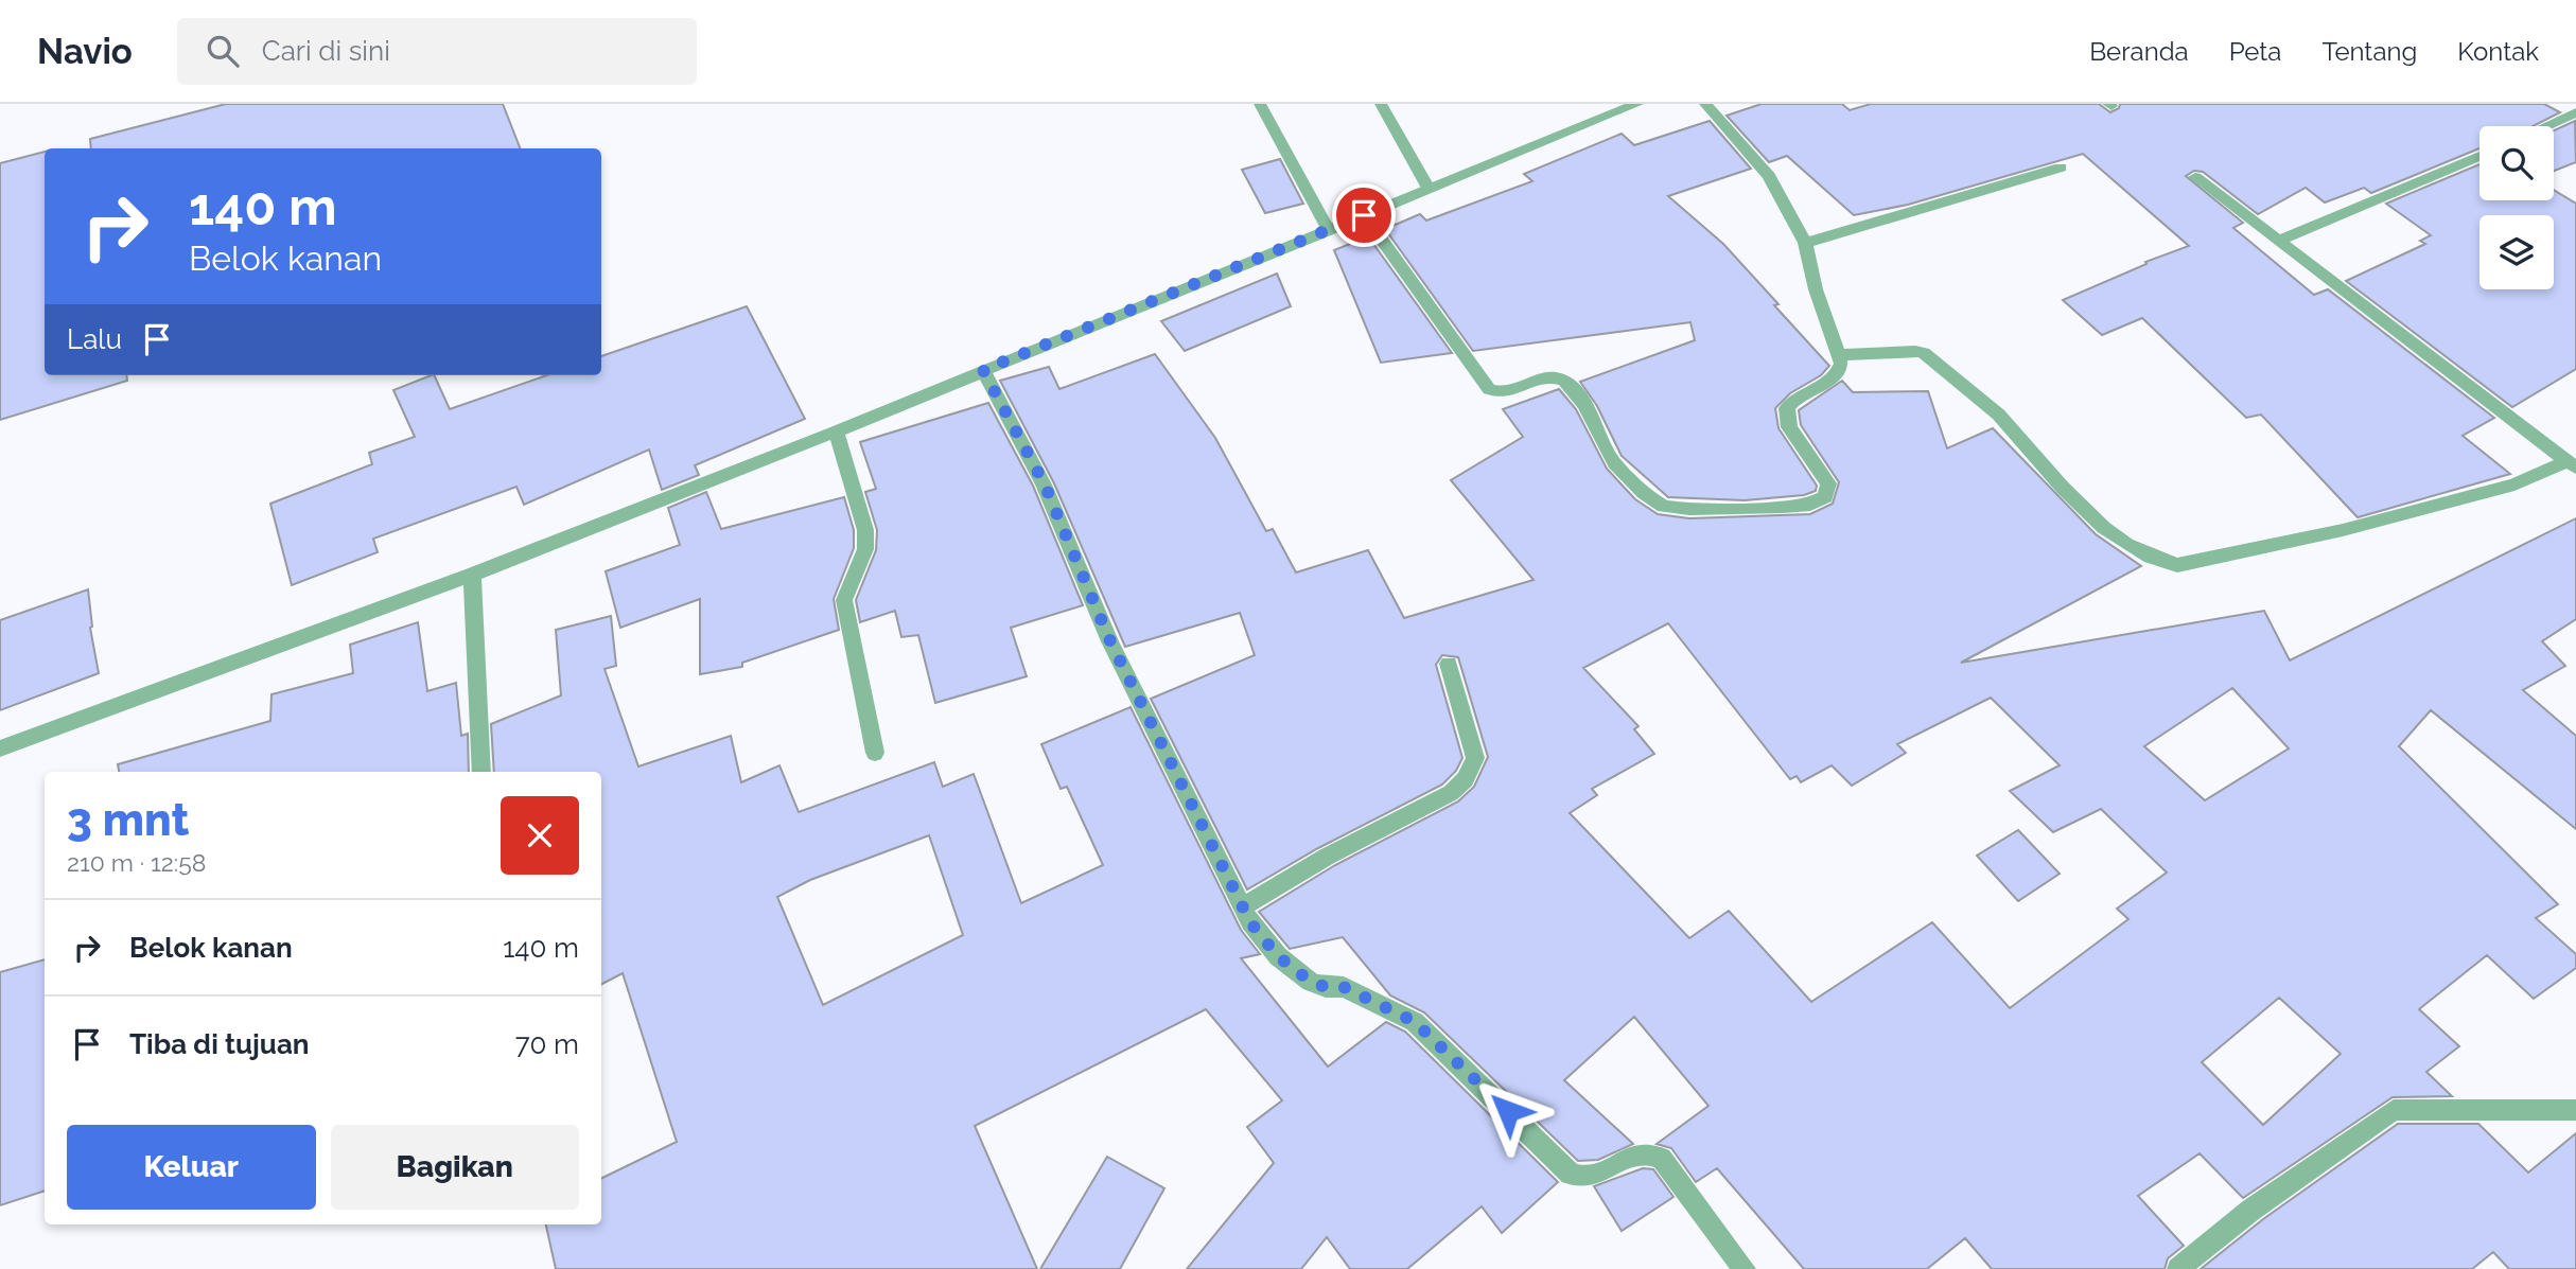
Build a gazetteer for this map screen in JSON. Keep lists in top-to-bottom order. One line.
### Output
{"page":{"header":"Navio","search":"Cari di sini","nav":["Beranda","Peta","Tentang","Kontak"],"turn":["140 m","Belok kanan"],"then":"Lalu","heading":["3 mnt","210 m · 12:58"],"list":[{"name":"Belok kanan","value":"140 m"},{"name":"Tiba di tujuan","value":"70 m"}],"buttons":["Keluar","Bagikan"]}}
